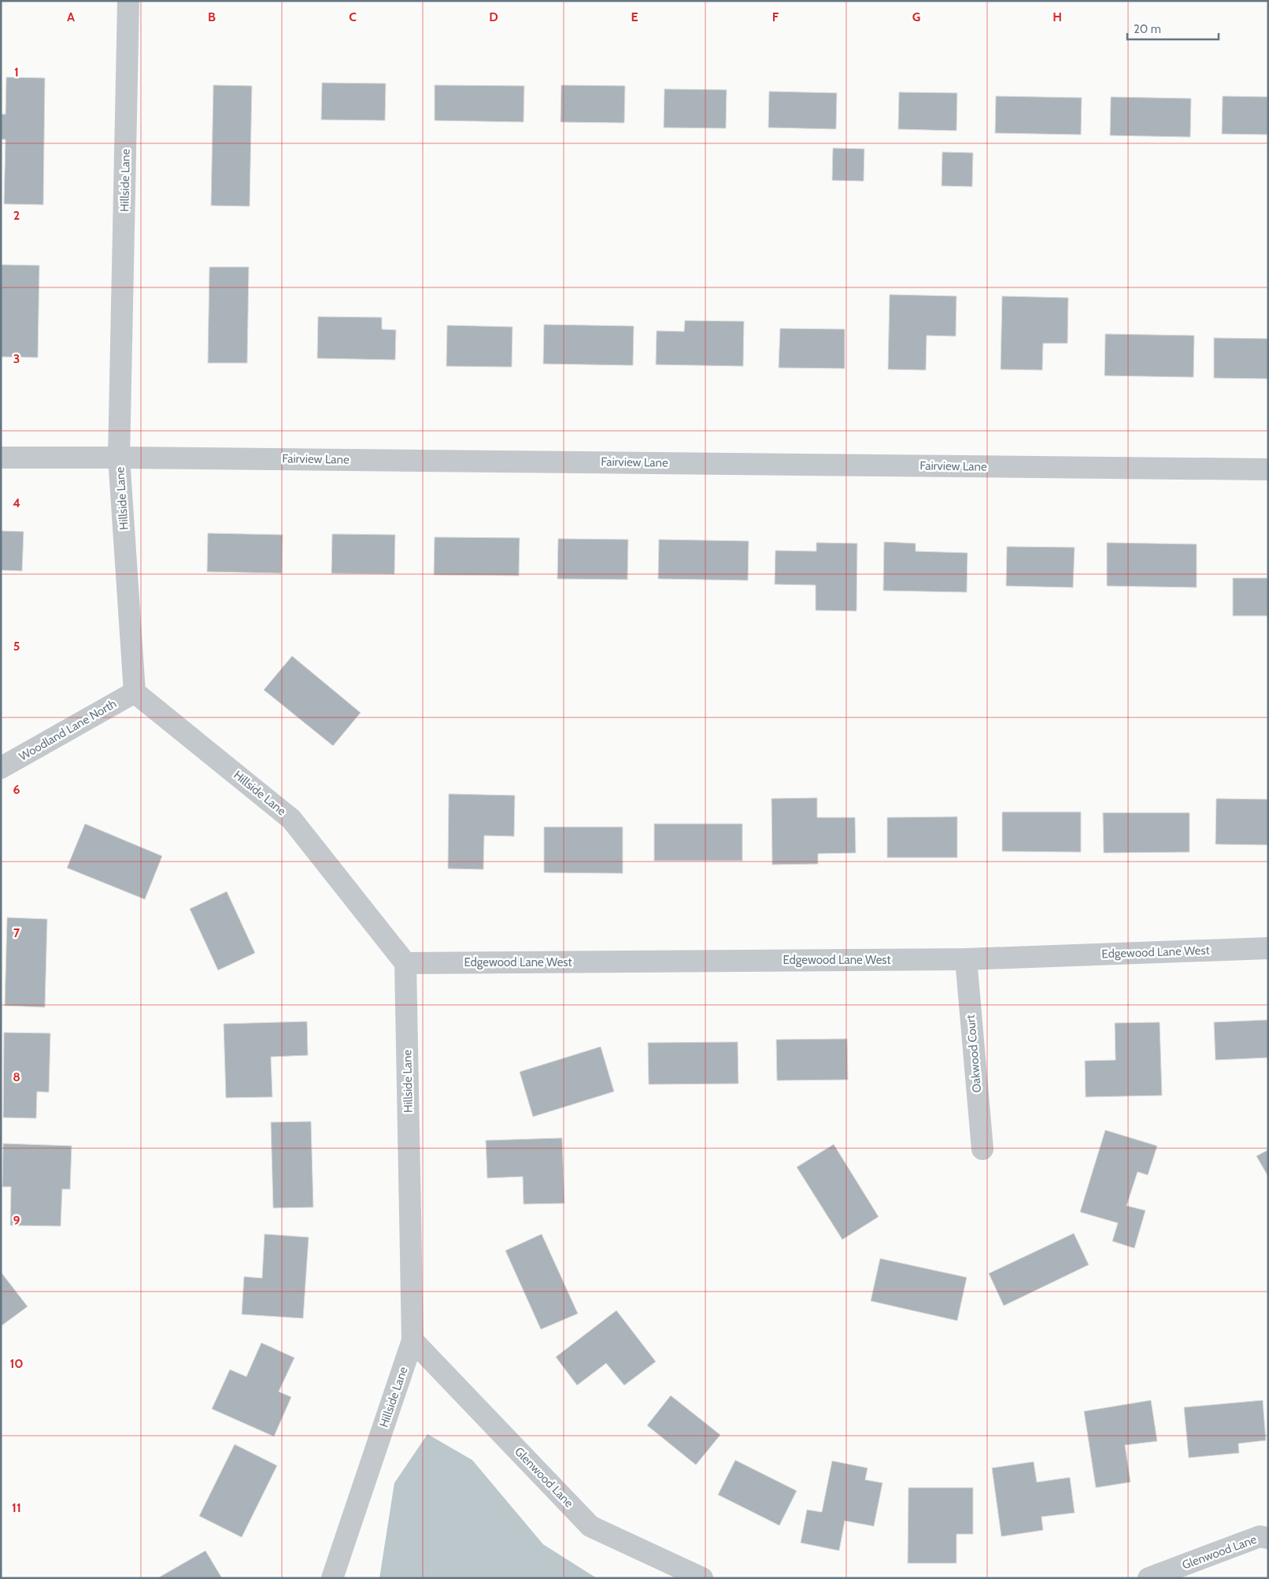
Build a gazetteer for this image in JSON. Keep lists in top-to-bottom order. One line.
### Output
{"streets":{"street":["Hillside Lane","Fairview Lane","Woodland Lane North","Edgewood Lane West","Oakwood Court","Glenwood Lane"]},"crossings":[["Hillside Lane","Fairview Lane"],["Hillside Lane","Woodland Lane North"],["Hillside Lane","Edgewood Lane West"],["Hillside Lane","Glenwood Lane"],["Edgewood Lane West","Oakwood Court"]],"scale_bar":"20 m","grid":{"columns":["A","B","C","D","E","F","G","H"],"rows":["1","2","3","4","5","6","7","8","9","10","11"]}}
